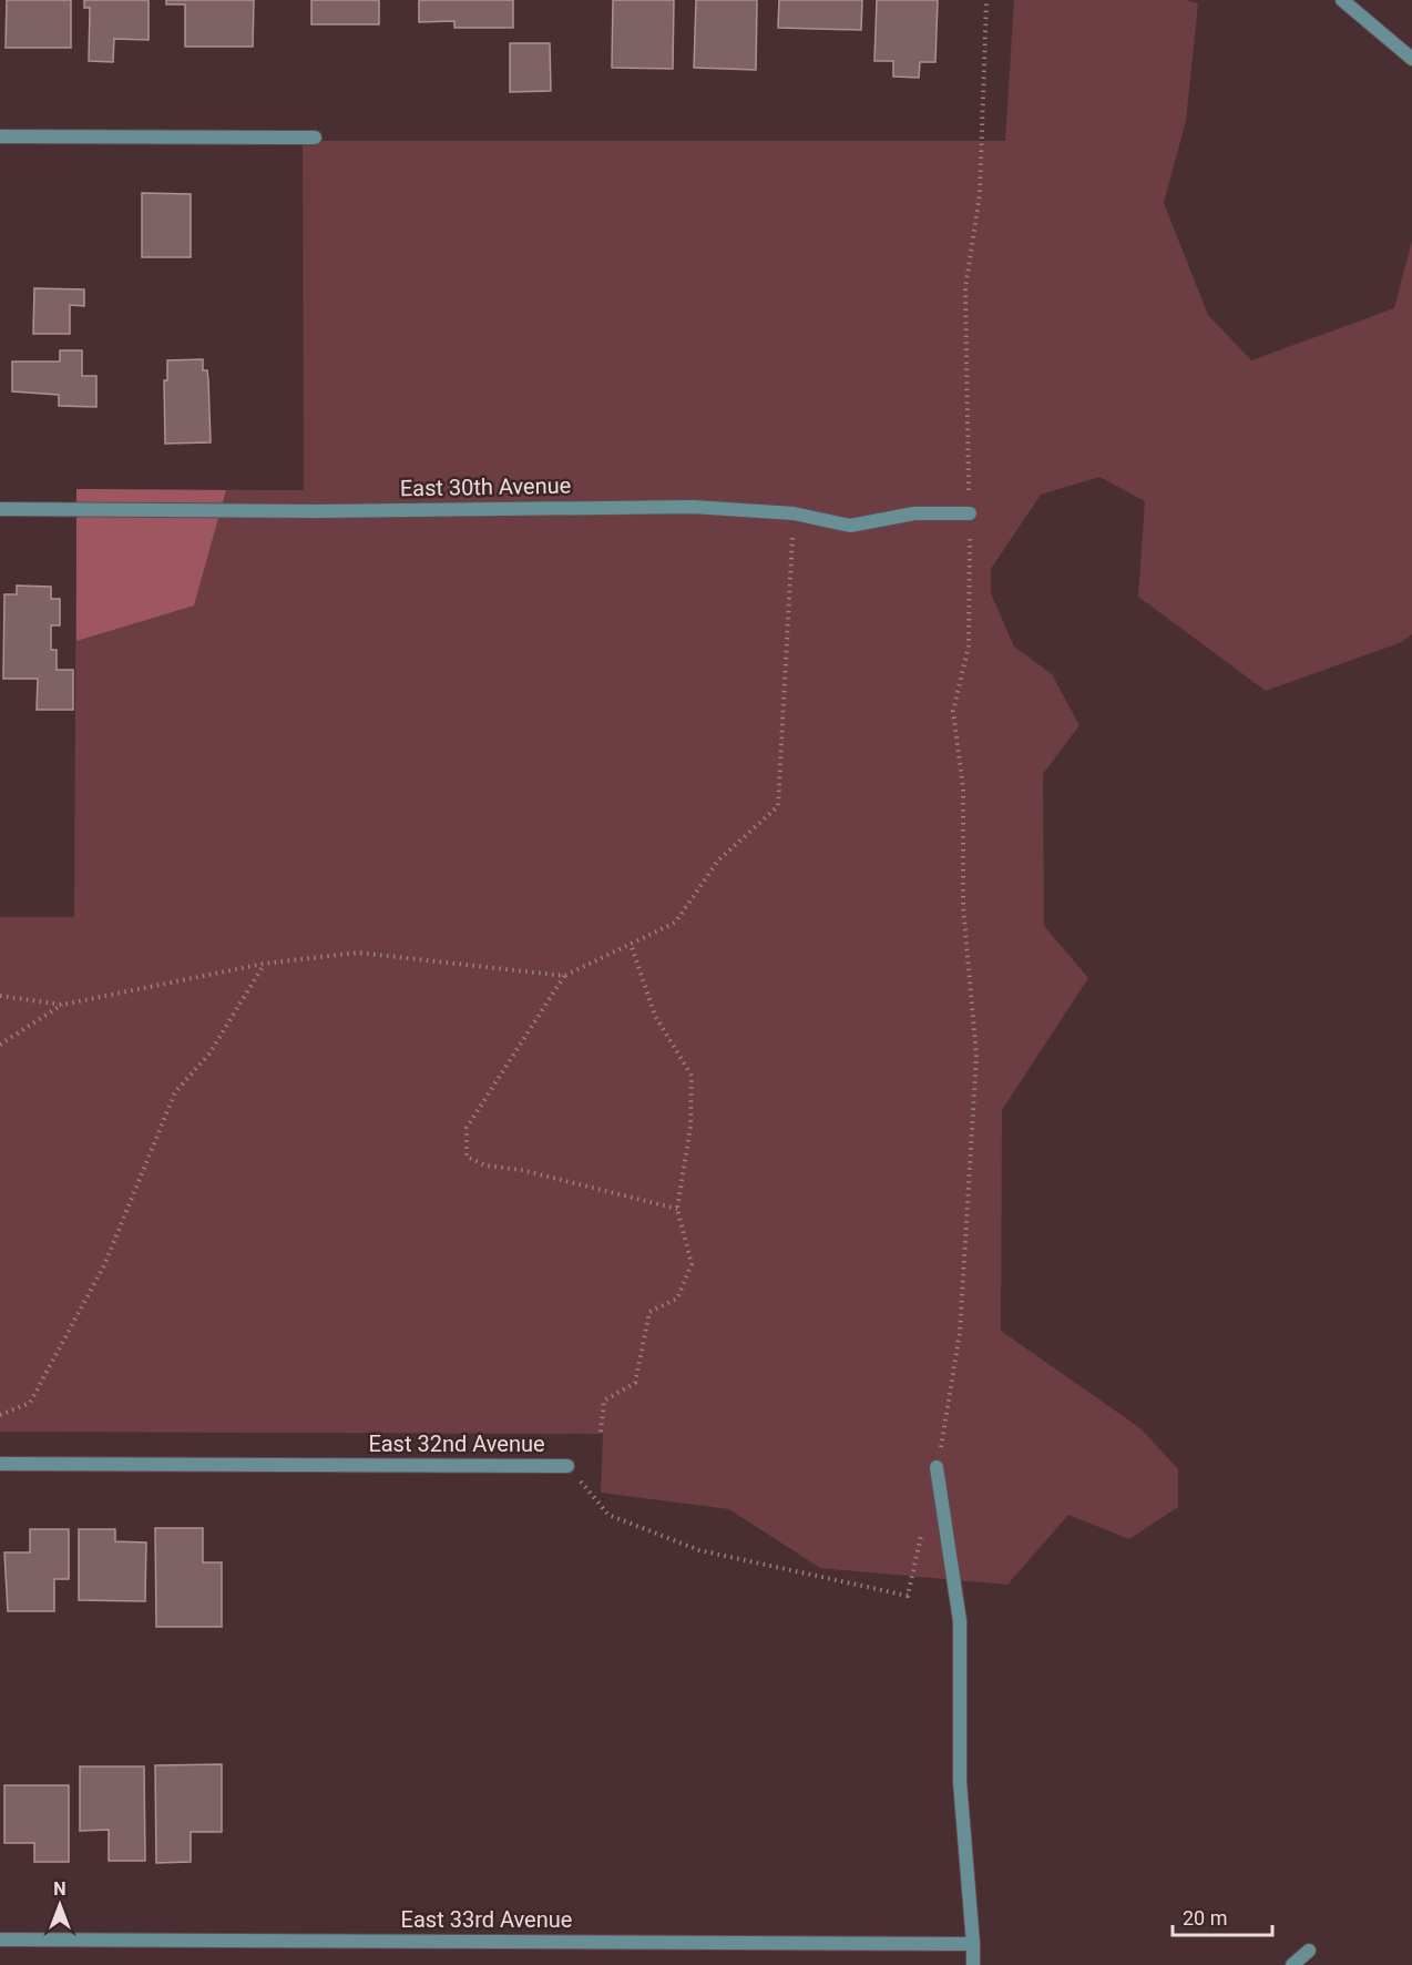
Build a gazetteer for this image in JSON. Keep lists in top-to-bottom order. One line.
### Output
{"streets":{"street":["East 30th Avenue","East 32nd Avenue","East 33rd Avenue"]},"scale_bar":"20 m","north":"top"}
